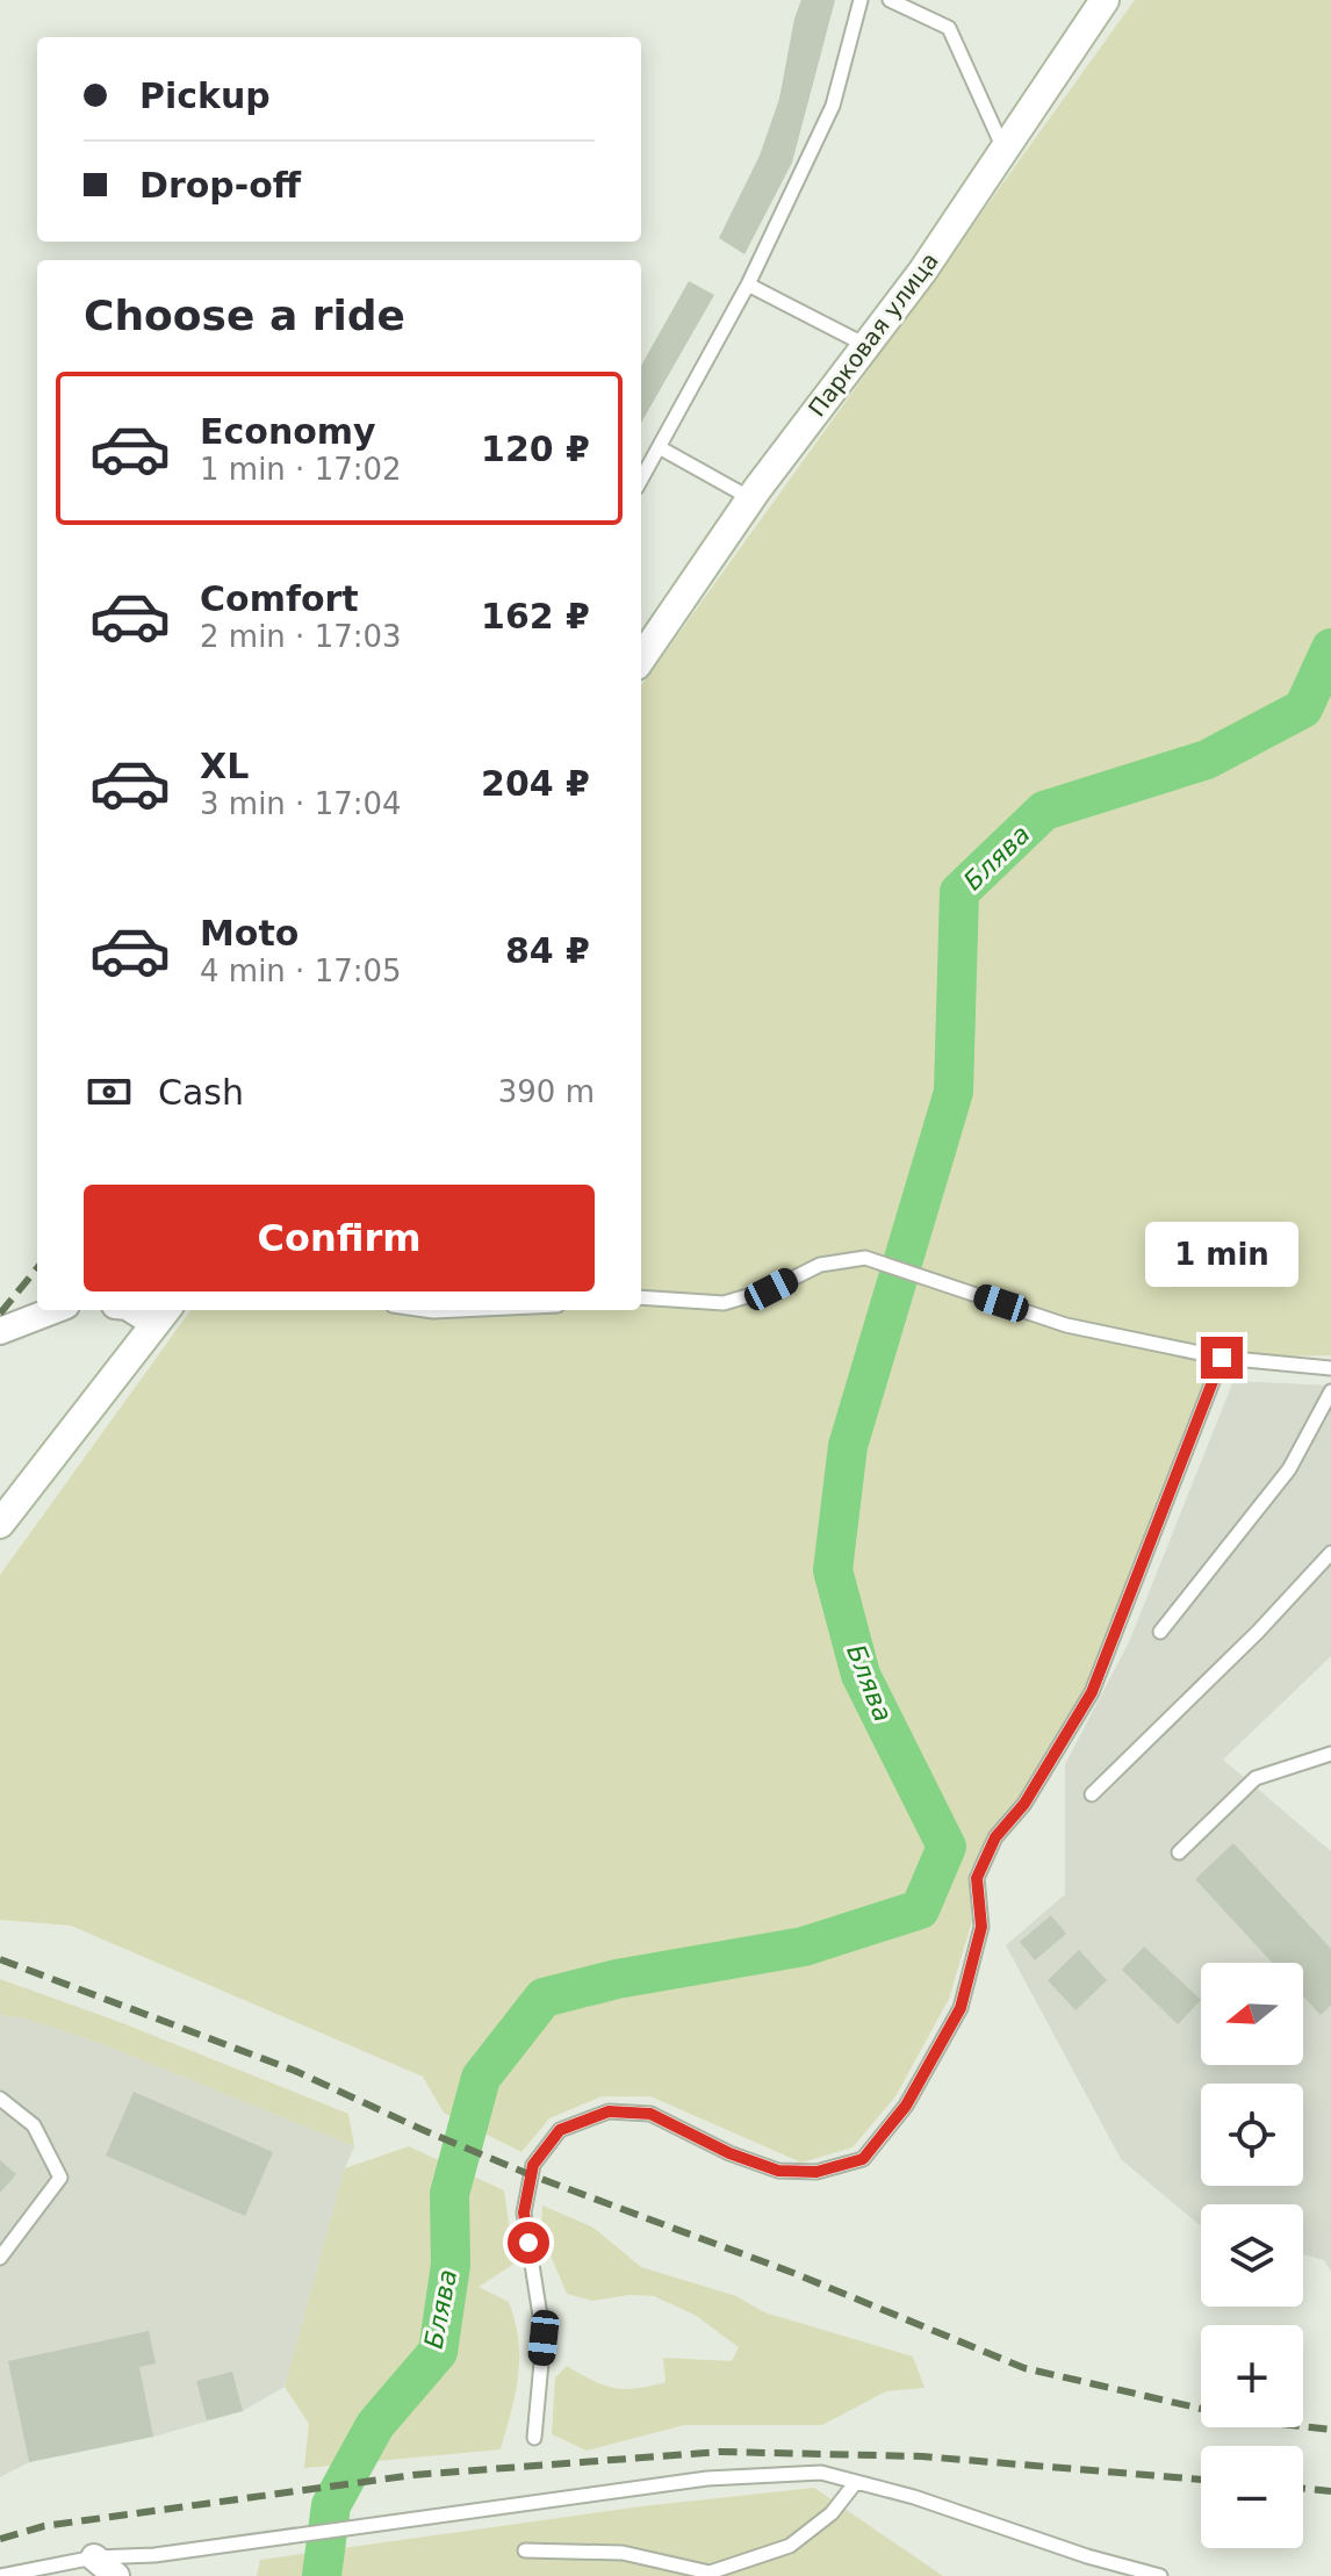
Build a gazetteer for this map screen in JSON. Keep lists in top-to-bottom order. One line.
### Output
{"streets":{"street":["Парковая улица"]},"water":["Блява"],"north":"left","page":{"banner":["Pickup","Drop-off"],"heading":"Choose a ride","list":[{"name":"Economy","note":"1 min · 17:02","value":"120 ₽"},{"name":"Comfort","note":"2 min · 17:03","value":"162 ₽"},{"name":"XL","note":"3 min · 17:04","value":"204 ₽"},{"name":"Moto","note":"4 min · 17:05","value":"84 ₽"}],"pay":["Cash","390 m"],"buttons":"Confirm","bubble":"1 min","map_buttons":["+","−"]}}
